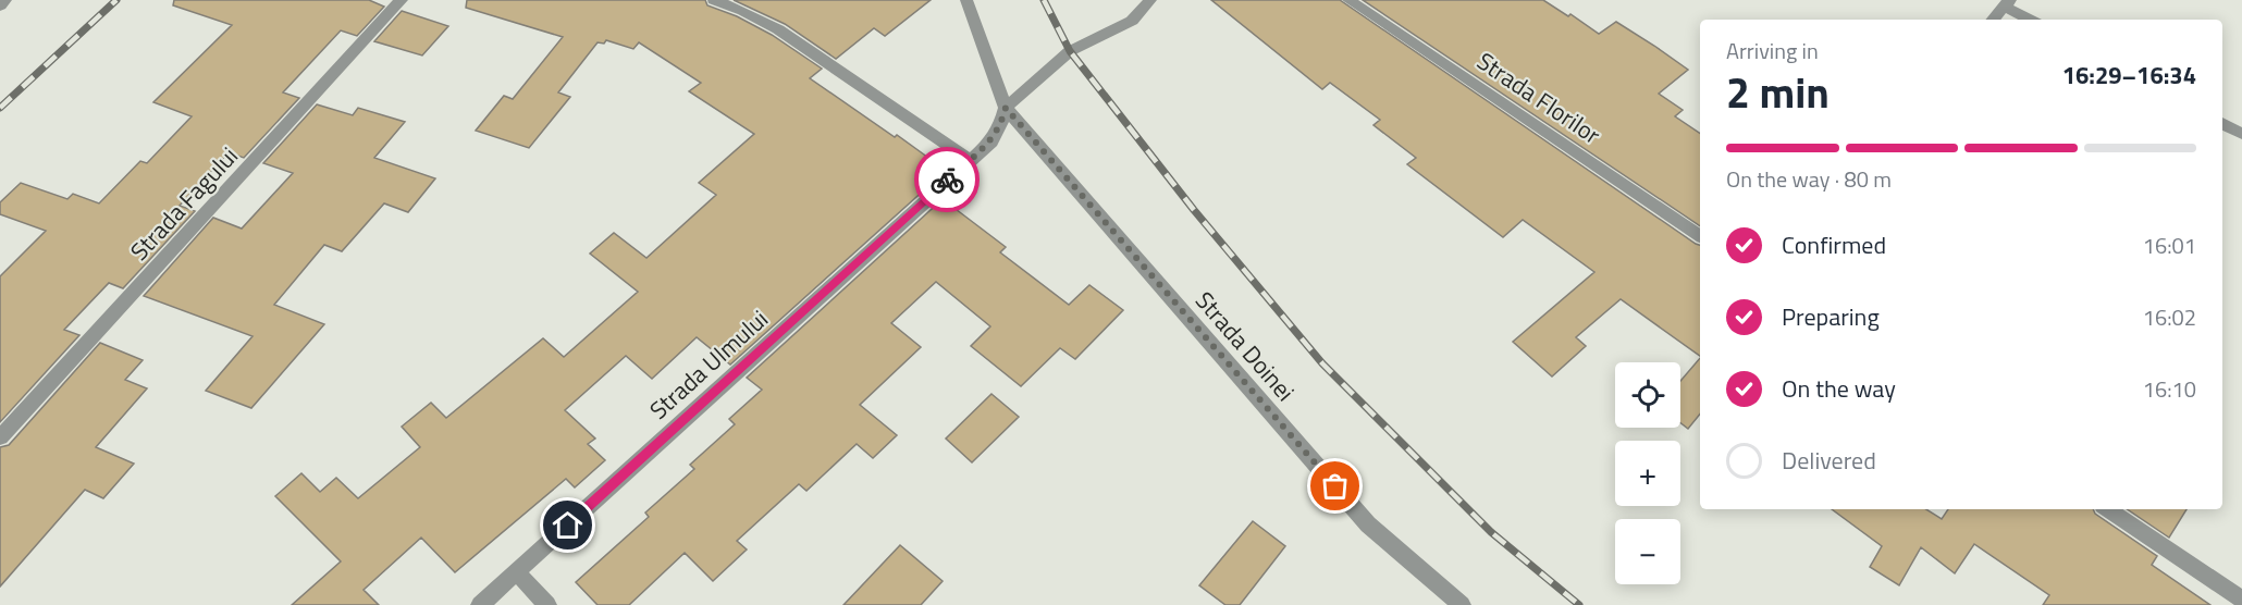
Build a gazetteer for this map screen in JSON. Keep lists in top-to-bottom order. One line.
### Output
{"streets":{"street":["Strada Florilor","Strada Fagului","Strada Doinei","Strada Ulmului"]},"crossings":[["Strada Doinei","Strada Ulmului"]],"page":{"heading":["2 min","Arriving in","16:29–16:34"],"bar":"On the way · 80 m","list":[["Confirmed","16:01"],["Preparing","16:02"],["On the way","16:10"],"Delivered"],"map_buttons":["+","−"]}}
